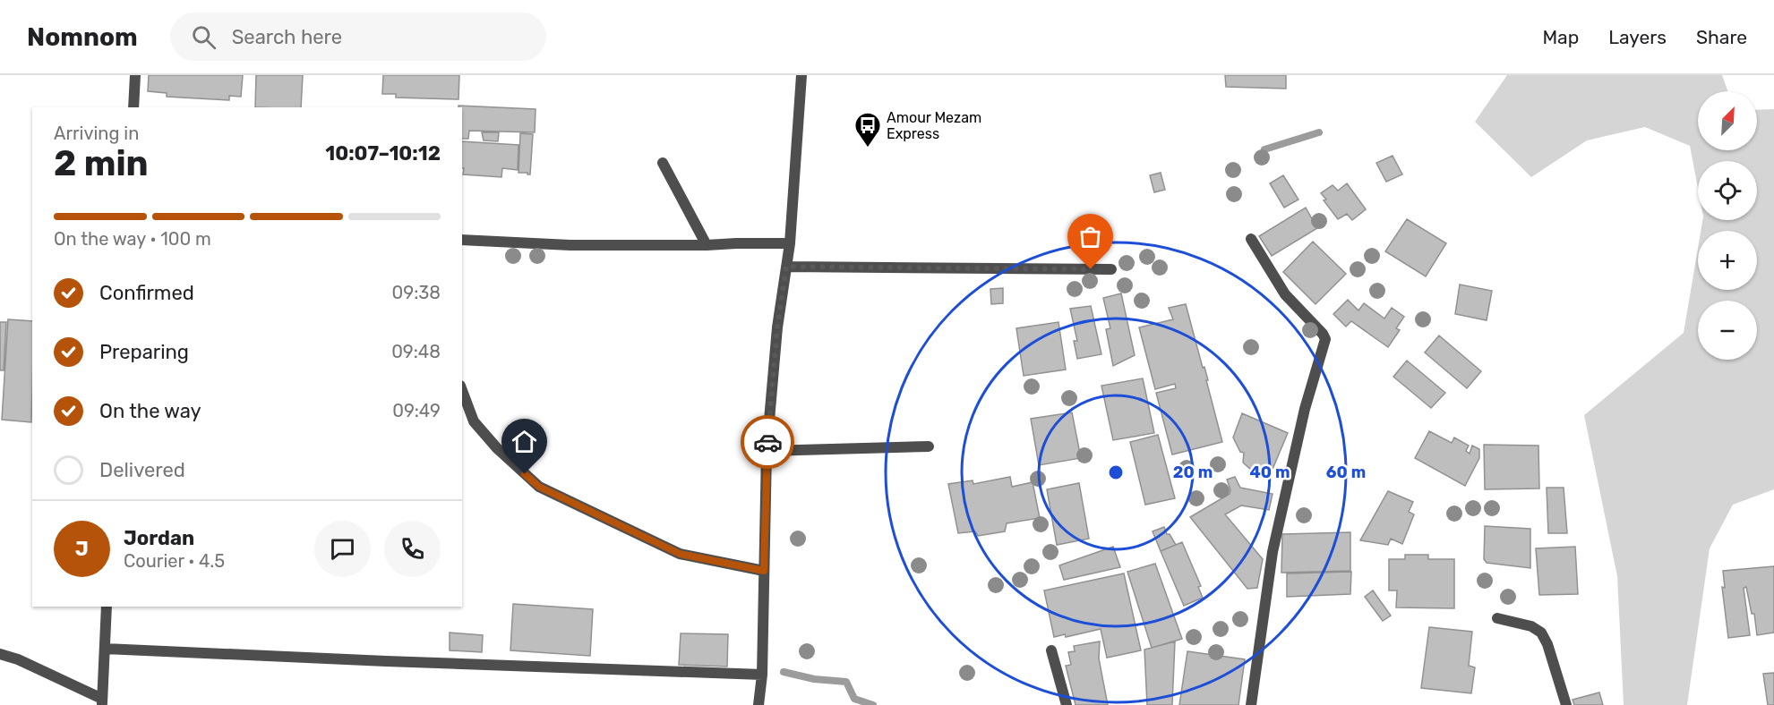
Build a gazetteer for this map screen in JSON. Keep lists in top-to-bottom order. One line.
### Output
{"places":{"bus stop":["Amour Mezam Express"]},"north":"top right","page":{"header":"Nomnom","search":"Search here","nav":["Map","Layers","Share"],"map_buttons":["+","−"],"heading":["2 min","Arriving in","10:07–10:12"],"panel":["Jordan","Courier · 4.5"],"bar":"On the way · 100 m","list":[["Confirmed","09:38"],["Preparing","09:48"],["On the way","09:49"],"Delivered"],"round":"J"},"rings":["20 m","40 m","60 m"]}
